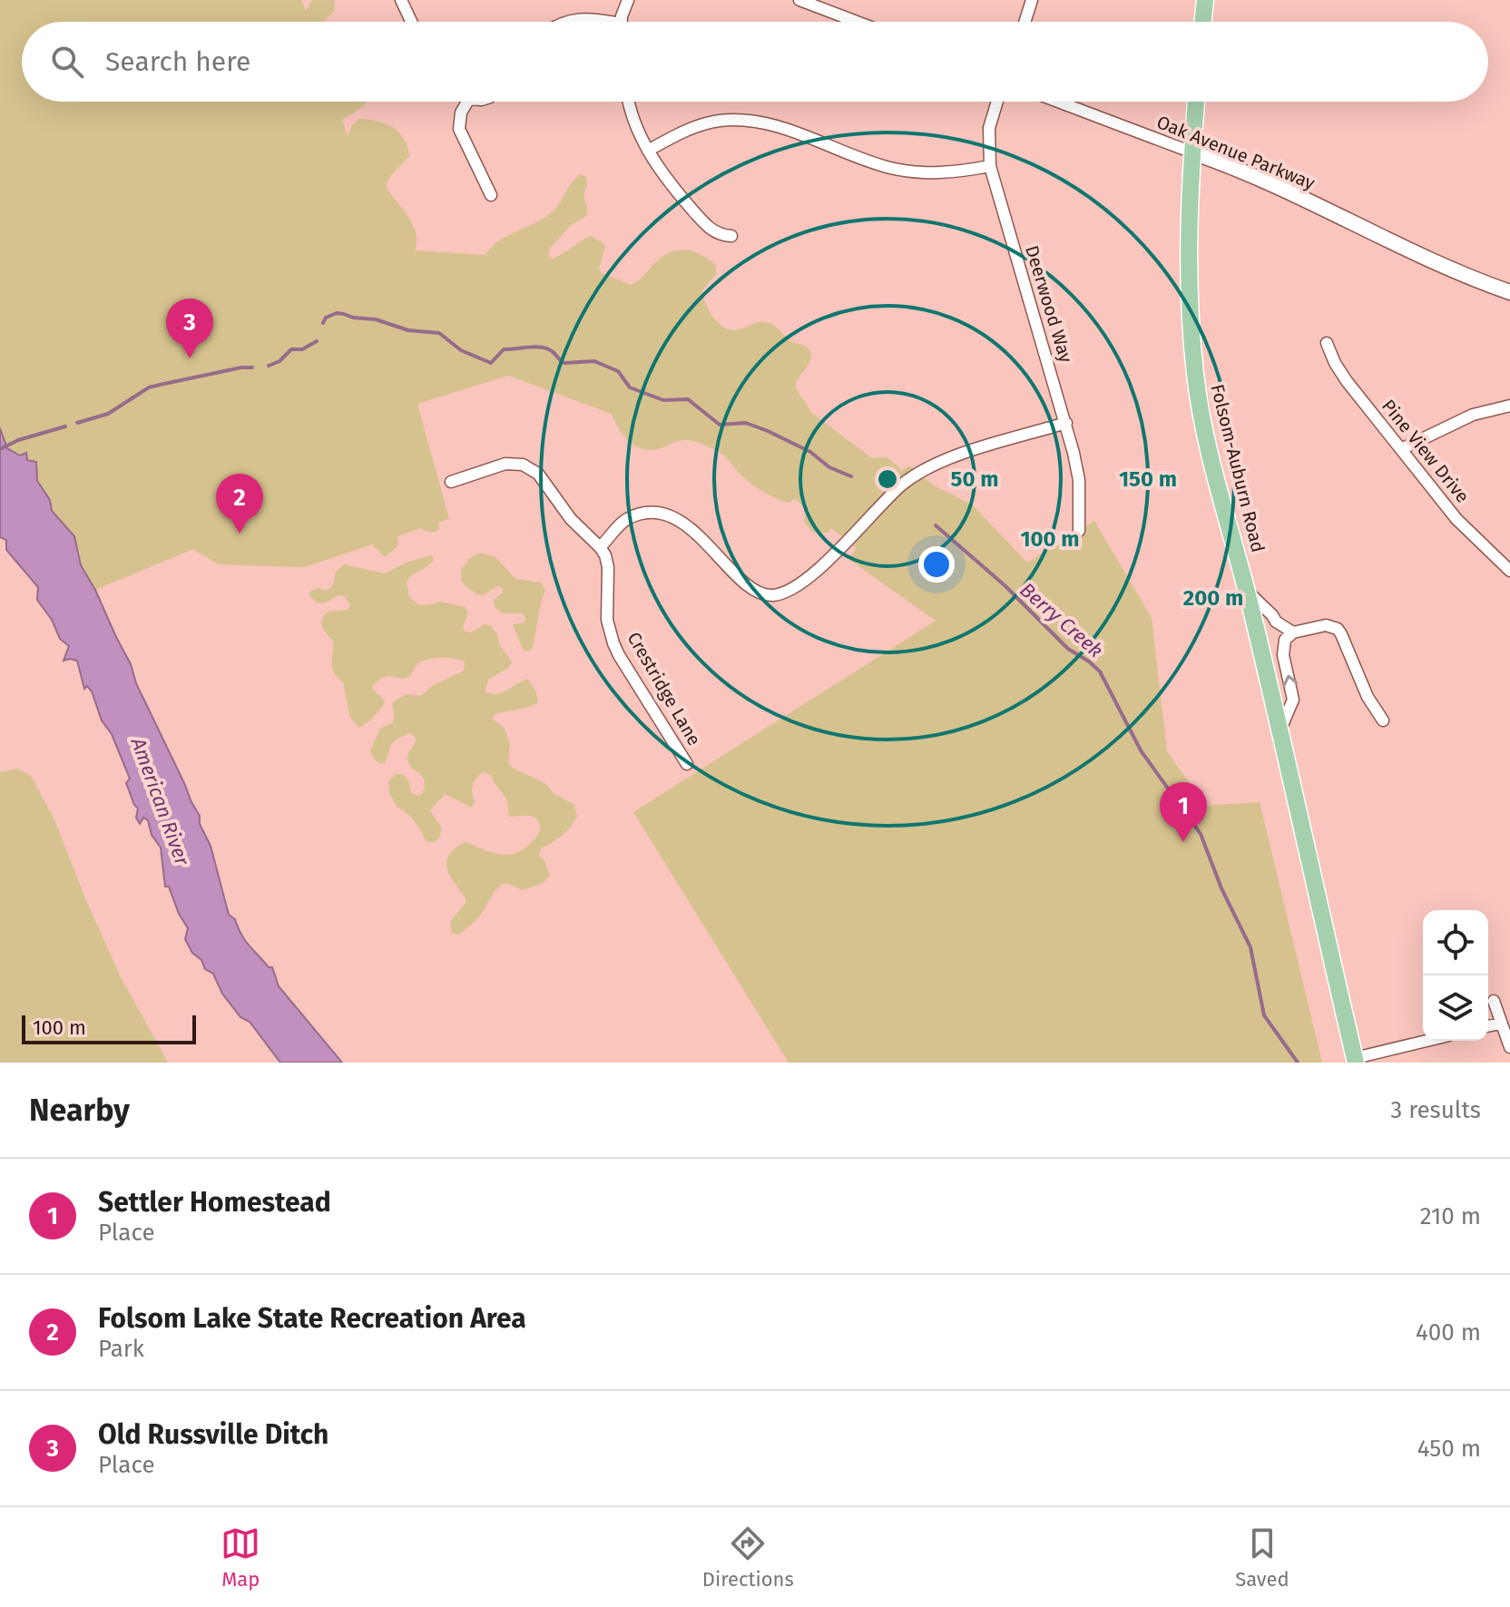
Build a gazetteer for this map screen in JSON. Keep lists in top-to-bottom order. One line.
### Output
{"streets":{"main road":["Oak Avenue Parkway","Folsom-Auburn Road"],"street":["Deerwood Way","Pine View Drive","Crestridge Lane"]},"crossings":[["Oak Avenue Parkway","Folsom-Auburn Road"]],"water":["Berry Creek","American River"],"scale_bar":"100 m","page":{"search":"Search here","pins":["3","2","1"],"scale":"100 m","heading":["Nearby","3 results"],"list":[{"mark":"1","name":"Settler Homestead","note":"Place","value":"210 m"},{"mark":"2","name":"Folsom Lake State Recreation Area","note":"Park","value":"400 m"},{"mark":"3","name":"Old Russville Ditch","note":"Place","value":"450 m"}],"nav":["Map","Directions","Saved"]},"rings":["50 m","150 m","100 m","200 m"]}
